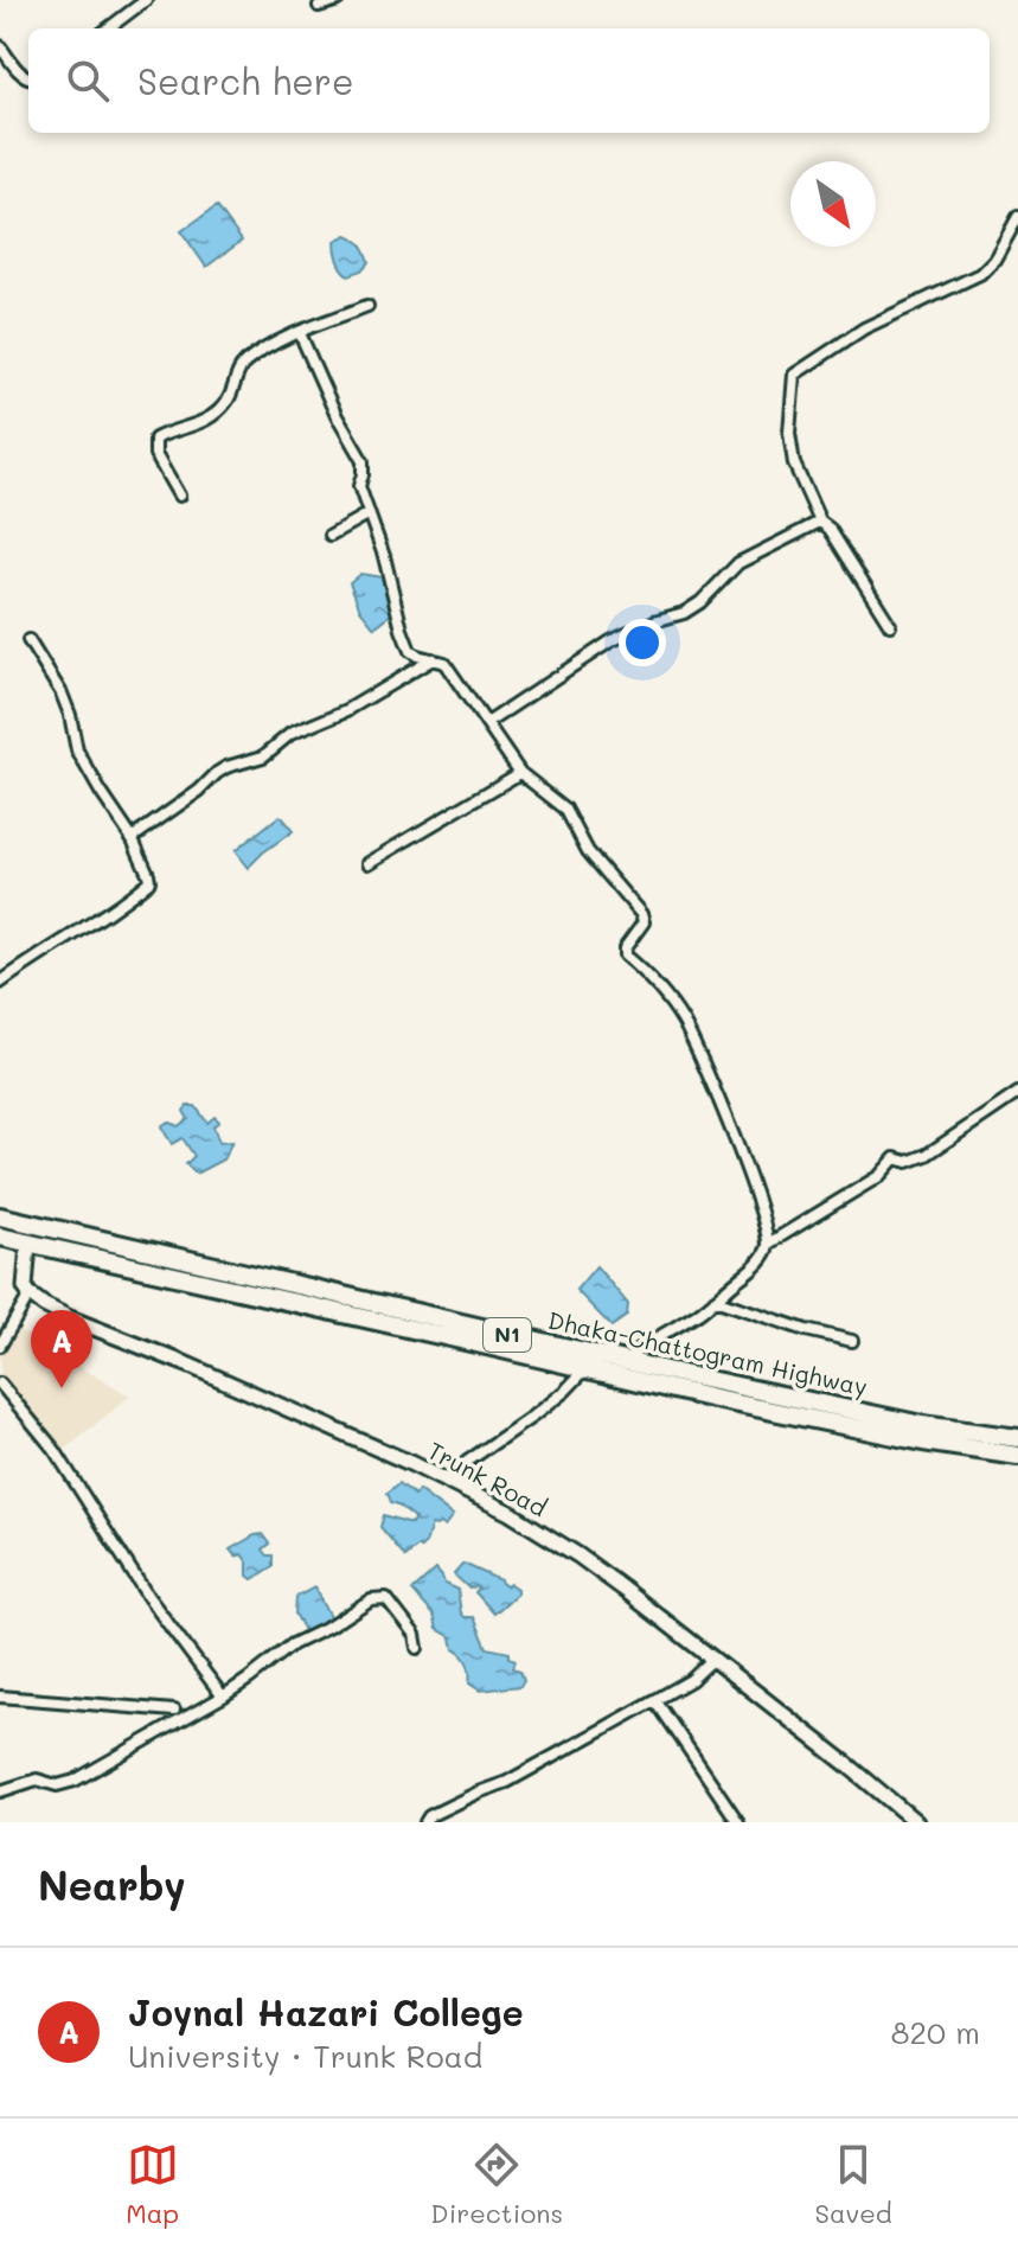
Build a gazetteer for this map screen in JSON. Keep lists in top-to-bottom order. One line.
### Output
{"streets":{"highway":["N1","Dhaka-Chattogram Highway"],"main road":["Trunk Road"]},"north":"bottom right","page":{"search":"Search here","pins":"A","heading":"Nearby","list":[{"mark":"A","name":"Joynal Hazari College","note":"University · Trunk Road","value":"820 m"}],"nav":["Map","Directions","Saved"]}}
